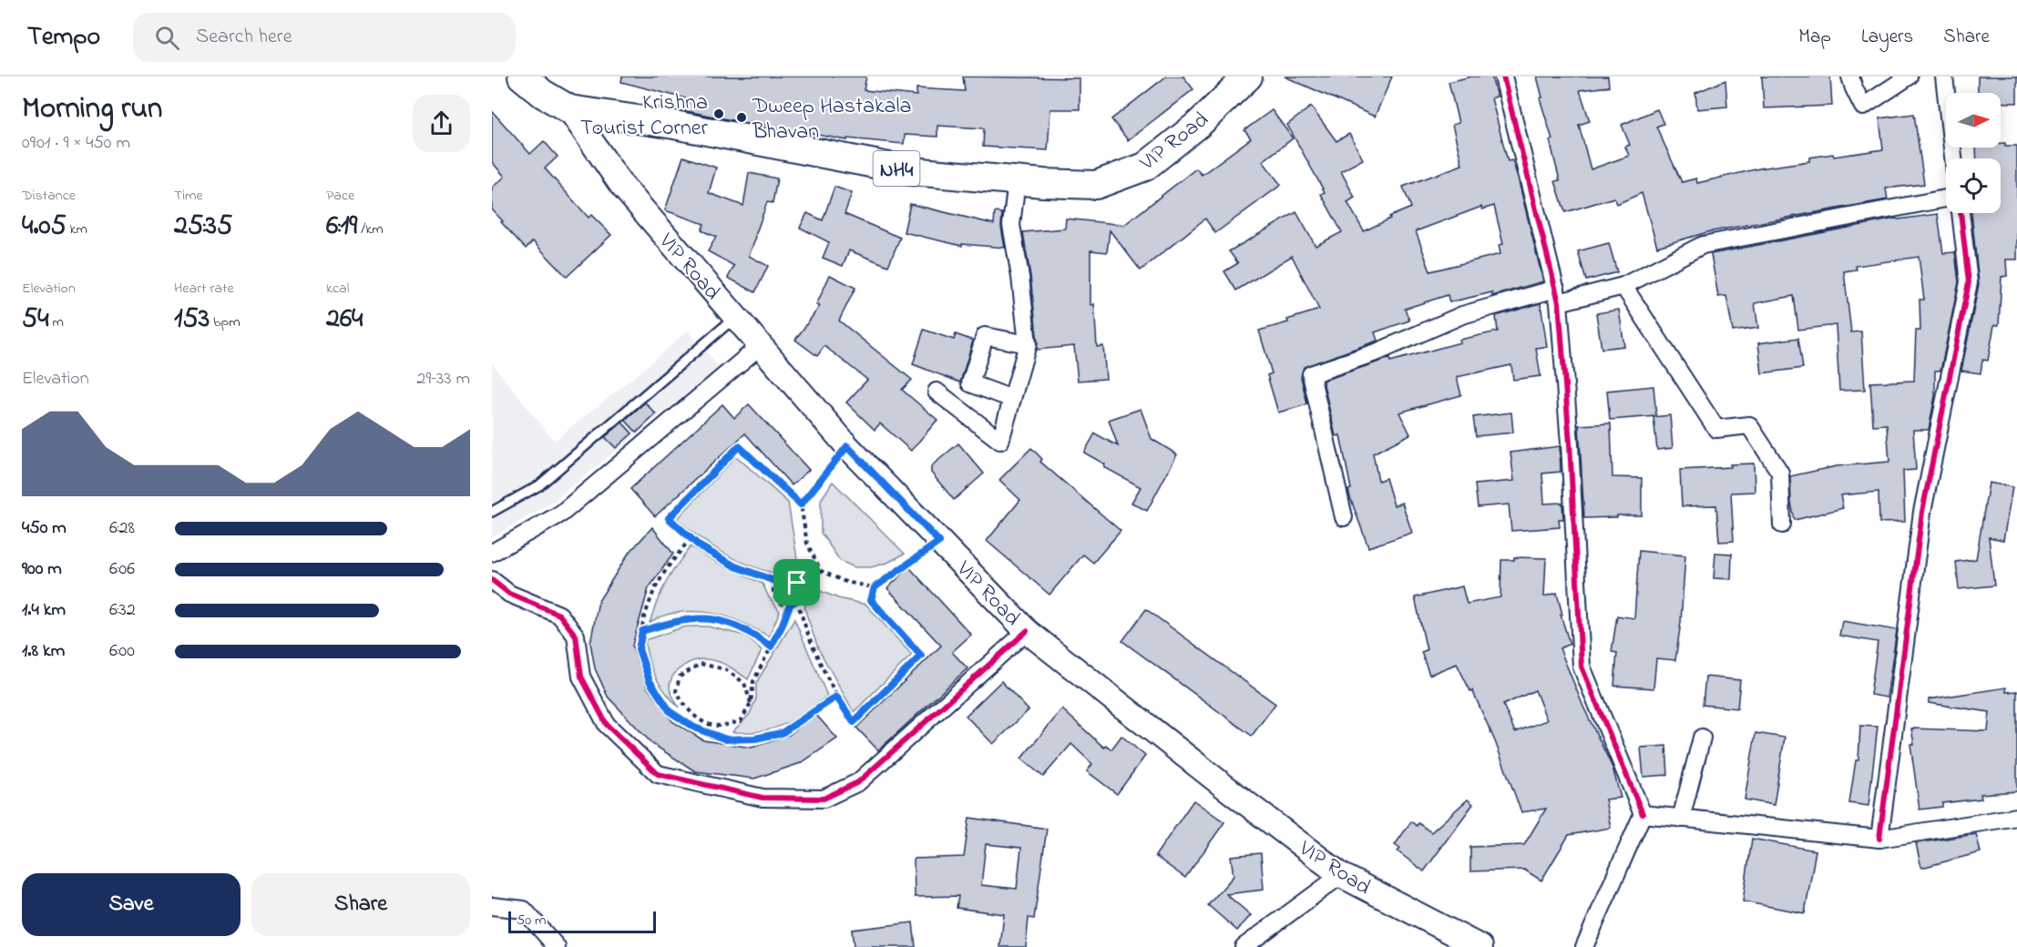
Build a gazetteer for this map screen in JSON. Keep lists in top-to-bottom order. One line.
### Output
{"streets":{"highway":["VIP Road","NH4"]},"places":["Krishna Tourist Corner","Dweep Hastakala Bhavan"],"scale_bar":"50 m","north":"right","page":{"header":"Tempo","search":"Search here","nav":["Map","Layers","Share"],"heading":["Morning run","09:01 · 9 × 450 m"],"stats":[["Distance","4.05 km"],["Time","25:35"],["Pace","6:19 /km"],["Elevation","54 m"],["Heart rate","153 bpm"],["kcal","264"]],"chart":["Elevation","29–33 m"],"list":[{"name":"450 m","note":"6:28"},{"name":"900 m","note":"6:06"},{"name":"1.4 km","note":"6:32"},{"name":"1.8 km","note":"6:00"}],"buttons":["Save","Share"],"scale":"50 m"}}
